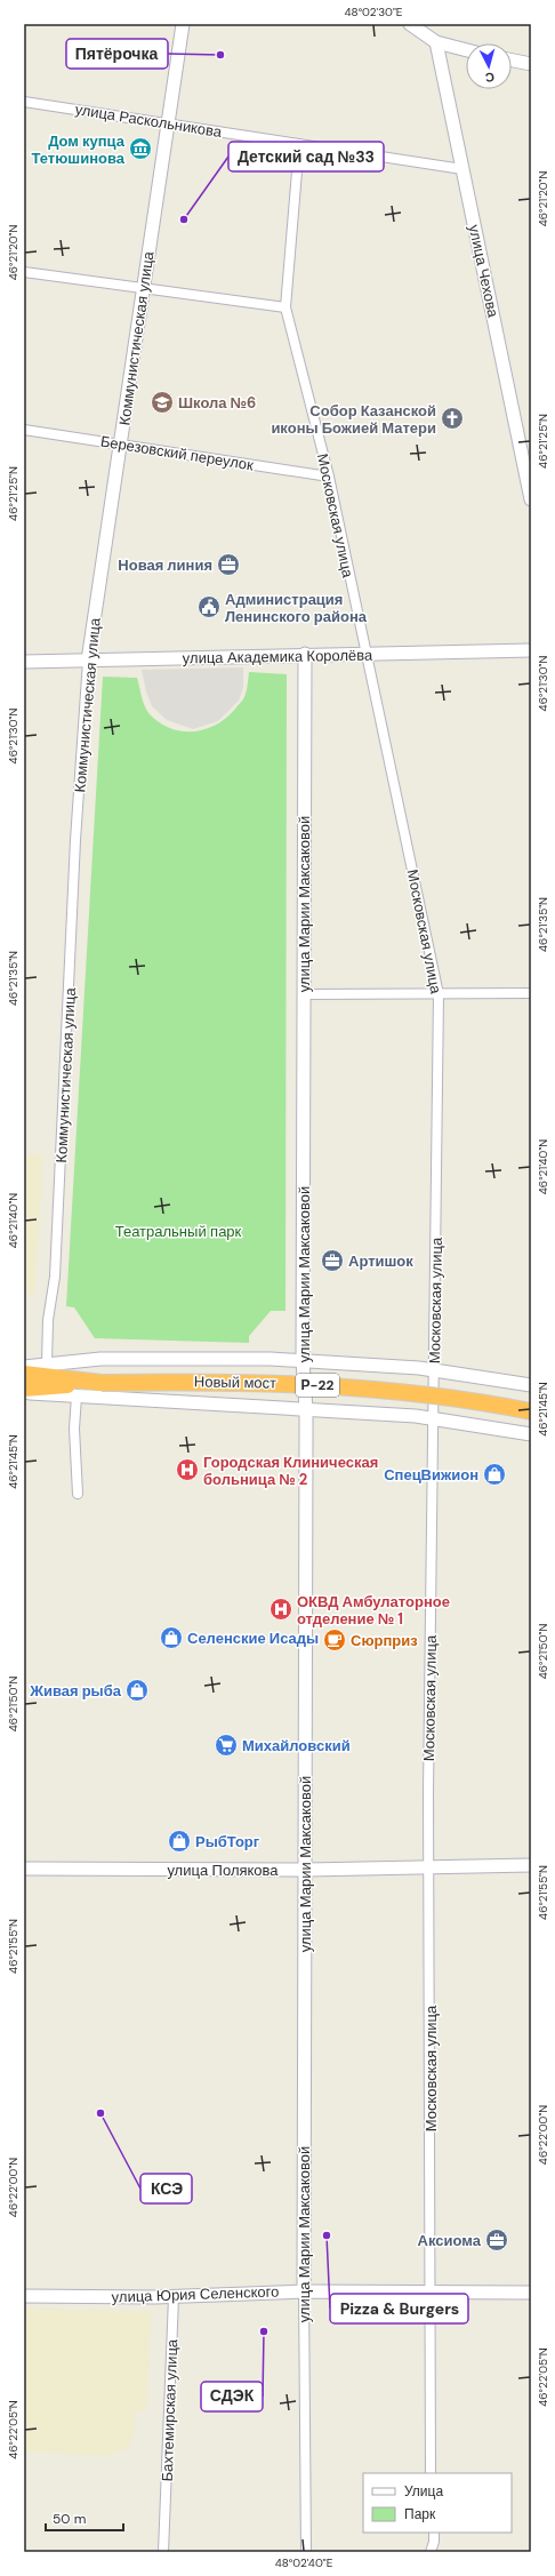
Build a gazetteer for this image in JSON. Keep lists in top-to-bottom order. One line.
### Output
{"streets":{"highway":["Новый мост","Р-22"],"street":["улица Раскольникова","улица Чехова","Коммунистическая улица","Березовский переулок","Московская улица","улица Академика Королёва","улица Марии Максаковой","улица Полякова","улица Юрия Селенского","Бахтемирская улица"]},"crossings":[["улица Раскольникова","улица Чехова"],["улица Раскольникова","Коммунистическая улица"],["улица Раскольникова","Московская улица"],["Коммунистическая улица","Березовский переулок"],["Коммунистическая улица","улица Академика Королёва"],["Березовский переулок","Московская улица"],["Московская улица","улица Академика Королёва"],["Московская улица","улица Полякова"],["Московская улица","улица Юрия Селенского"],["улица Академика Королёва","улица Марии Максаковой"],["улица Марии Максаковой","улица Полякова"],["улица Марии Максаковой","улица Юрия Селенского"],["улица Юрия Селенского","Бахтемирская улица"]],"parks":["Театральный парк"],"places":{"other":["Пятёрочка","Детский сад №33","КСЭ","Pizza & Burgers","СДЭК"],"museum":["Дом купца Тетюшинова"],"school or university":["Школа №6"],"church":["Собор Казанской иконы Божией Матери"],"office":["Новая линия","Артишок","Аксиома"],"public building":["Администрация Ленинского района"],"hospital":["Городская Клиническая больница № 2","ОКВД Амбулаторное отделение № 1"],"shop":["СпецВижион","Селенские Исады","Живая рыба","РыбТорг"],"cafe":["Сюрприз"],"supermarket":["Михайловский"]},"legend":["Улица","Парк"],"scale_bar":"50 m","north":"bottom","coordinates":["48°02'30\"E","46°21'20\"N","46°21'25\"N","46°21'30\"N","46°21'35\"N","46°21'40\"N","46°21'45\"N","46°21'50\"N","46°21'55\"N","46°22'00\"N","46°22'05\"N","48°02'40\"E"]}
